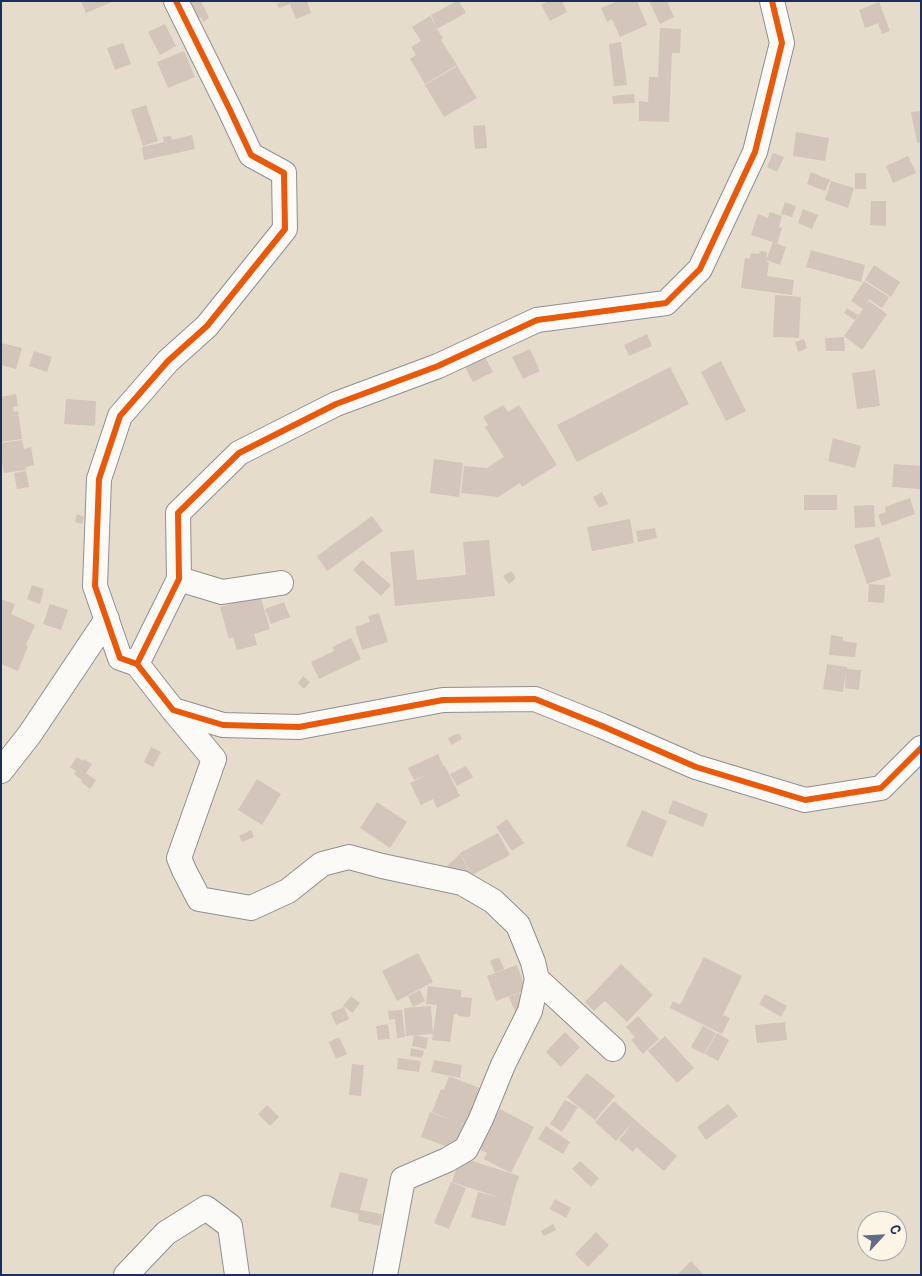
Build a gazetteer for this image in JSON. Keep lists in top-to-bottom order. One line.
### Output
{"north":"top right"}
